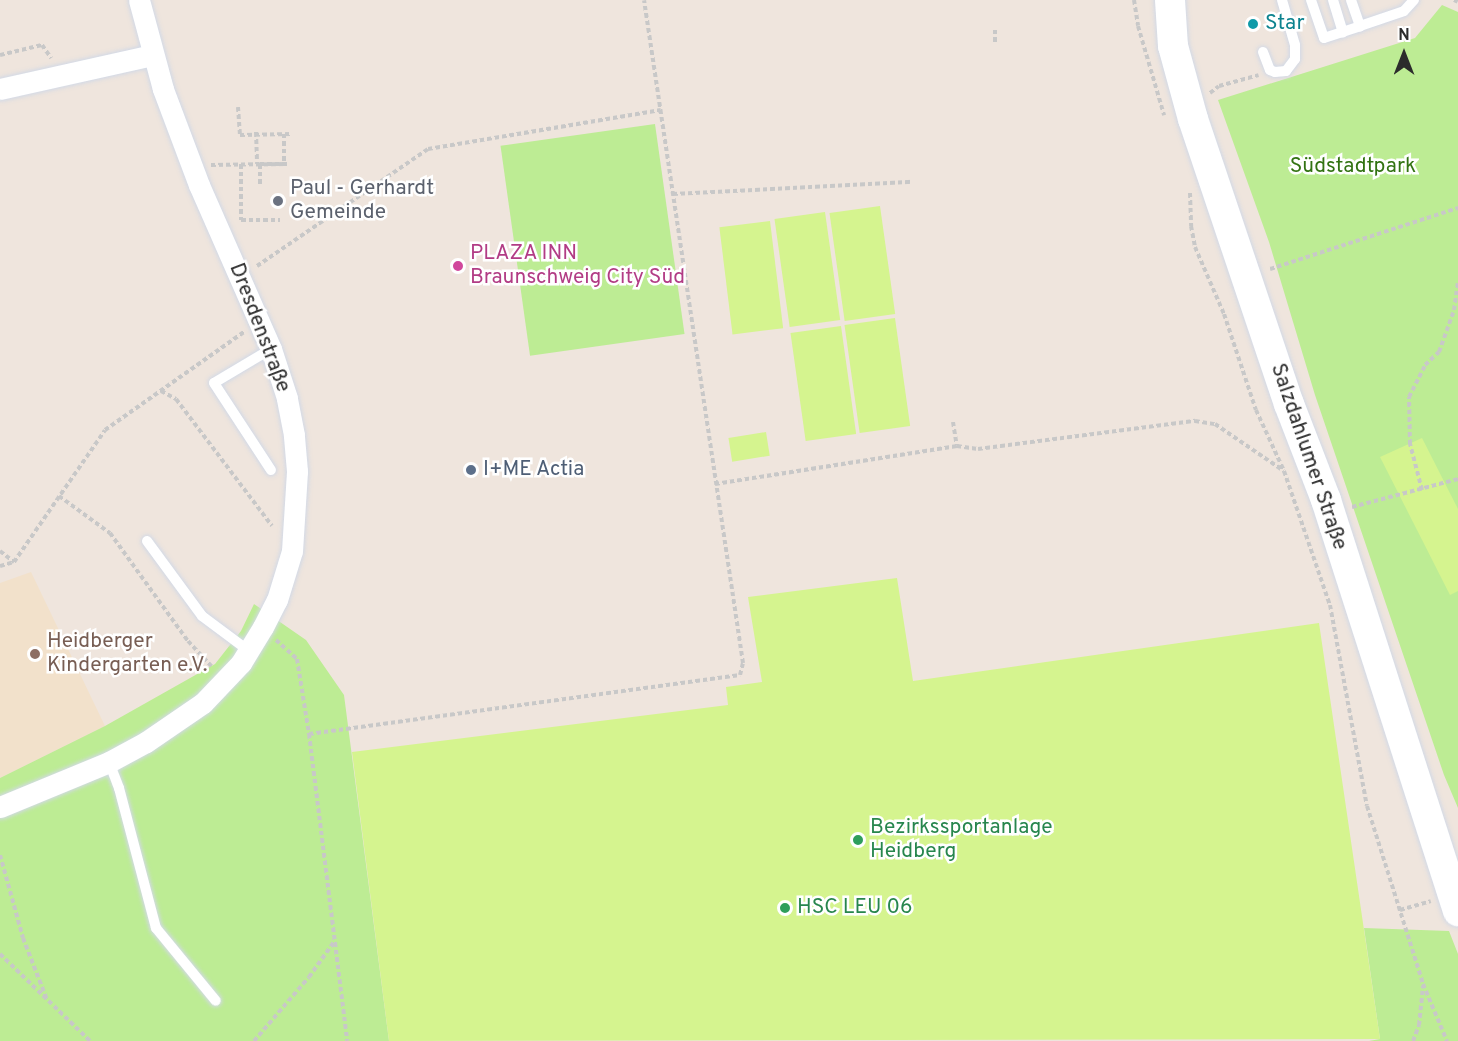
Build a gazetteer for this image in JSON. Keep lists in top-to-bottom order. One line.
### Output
{"streets":{"main road":["Salzdahlumer Straße"],"street":["Dresdenstraße"]},"parks":["Südstadtpark"],"places":["Star","Paul - Gerhardt Gemeinde","PLAZA INN Braunschweig City Süd","I+ME Actia","Heidberger Kindergarten e.V.","Bezirkssportanlage Heidberg","HSC LEU 06"],"north":"top"}
